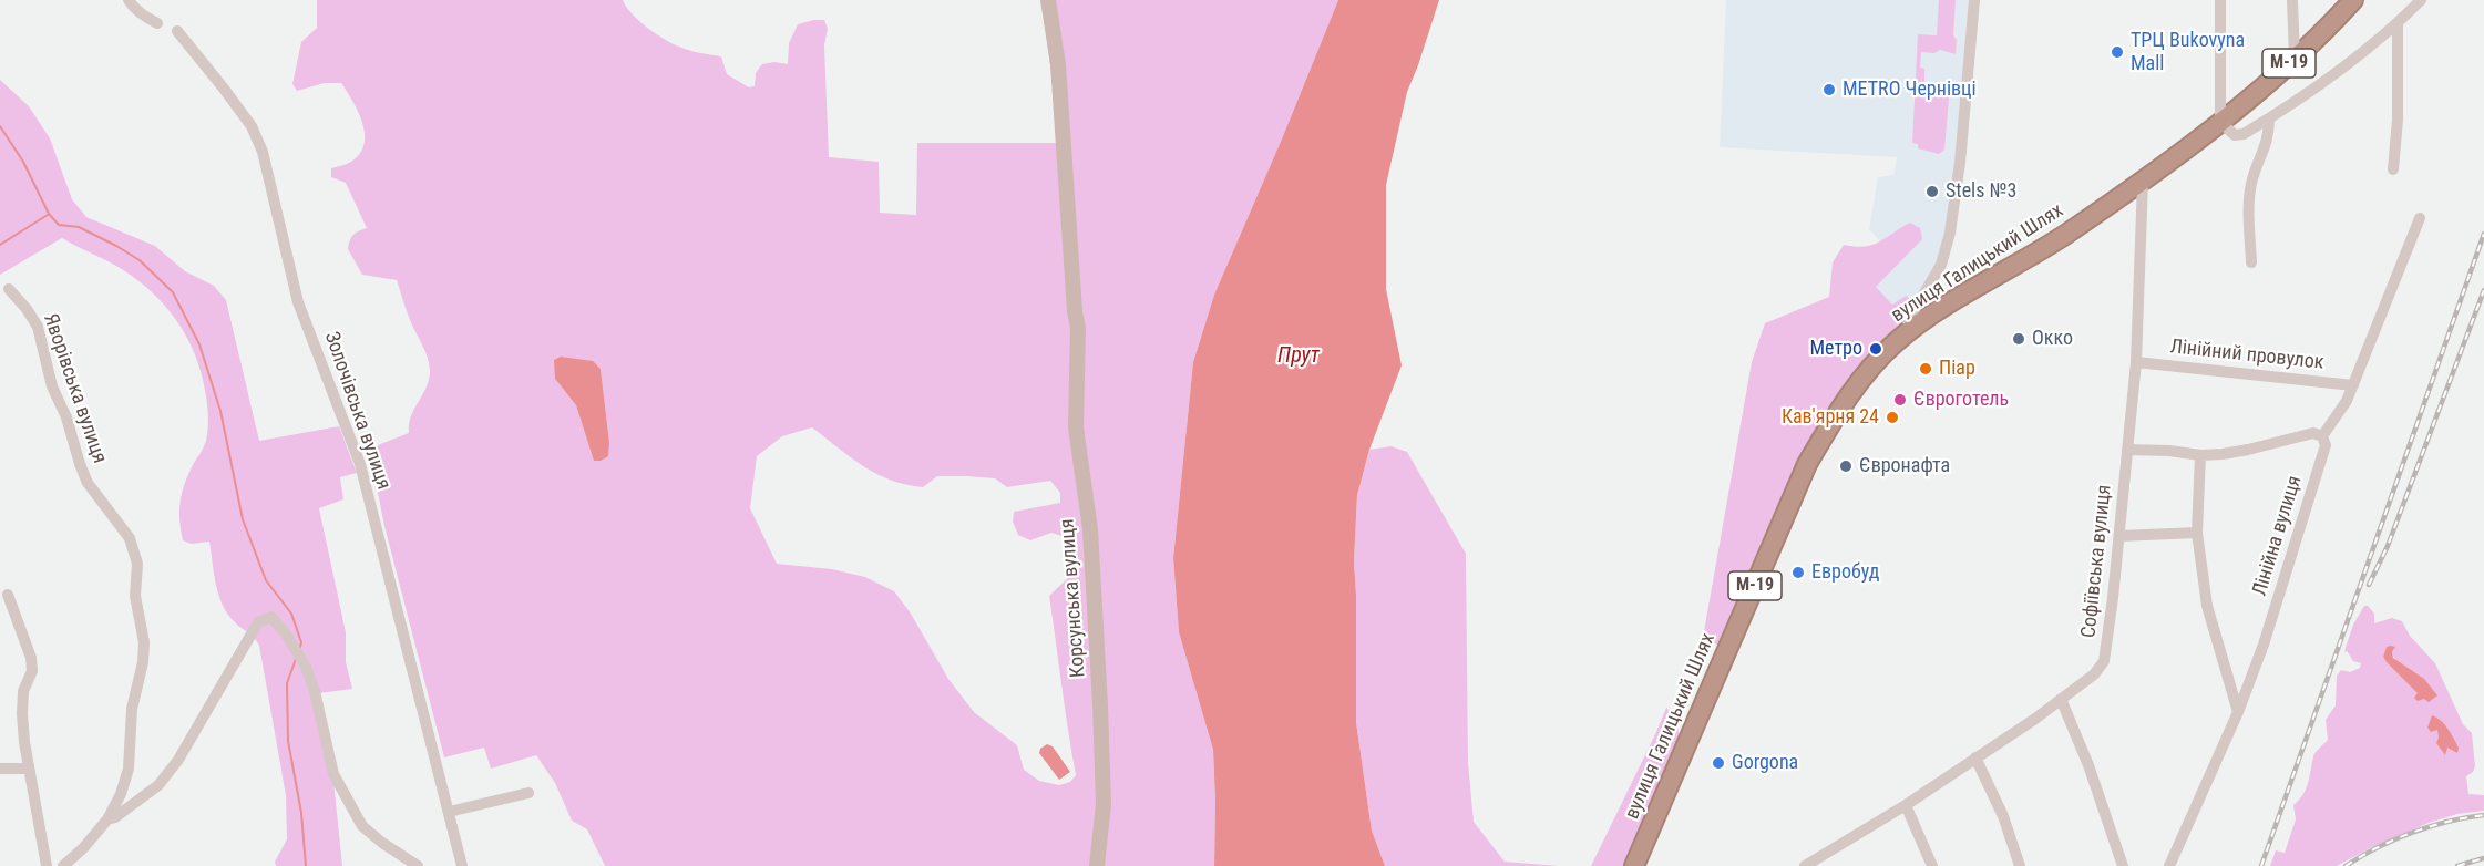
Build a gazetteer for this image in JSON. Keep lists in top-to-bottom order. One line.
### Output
{"streets":{"highway":["М-19","вулиця Галицький Шлях"],"main road":["Корсунська вулиця"],"street":["Лінійний провулок","Яворівська вулиця","Золочівська вулиця","Лінійна вулиця","Софіївська вулиця"]},"crossings":[["вулиця Галицький Шлях","Софіївська вулиця"],["Лінійний провулок","Лінійна вулиця"],["Лінійний провулок","Софіївська вулиця"]],"water":["Прут"],"places":["ТРЦ Bukovyna Mall","METRO Чернівці","Stels №3","Окко","Метро","Піар","Євроготель","Кав'ярня 24","Євронафта","Евробуд","Gorgona"]}
